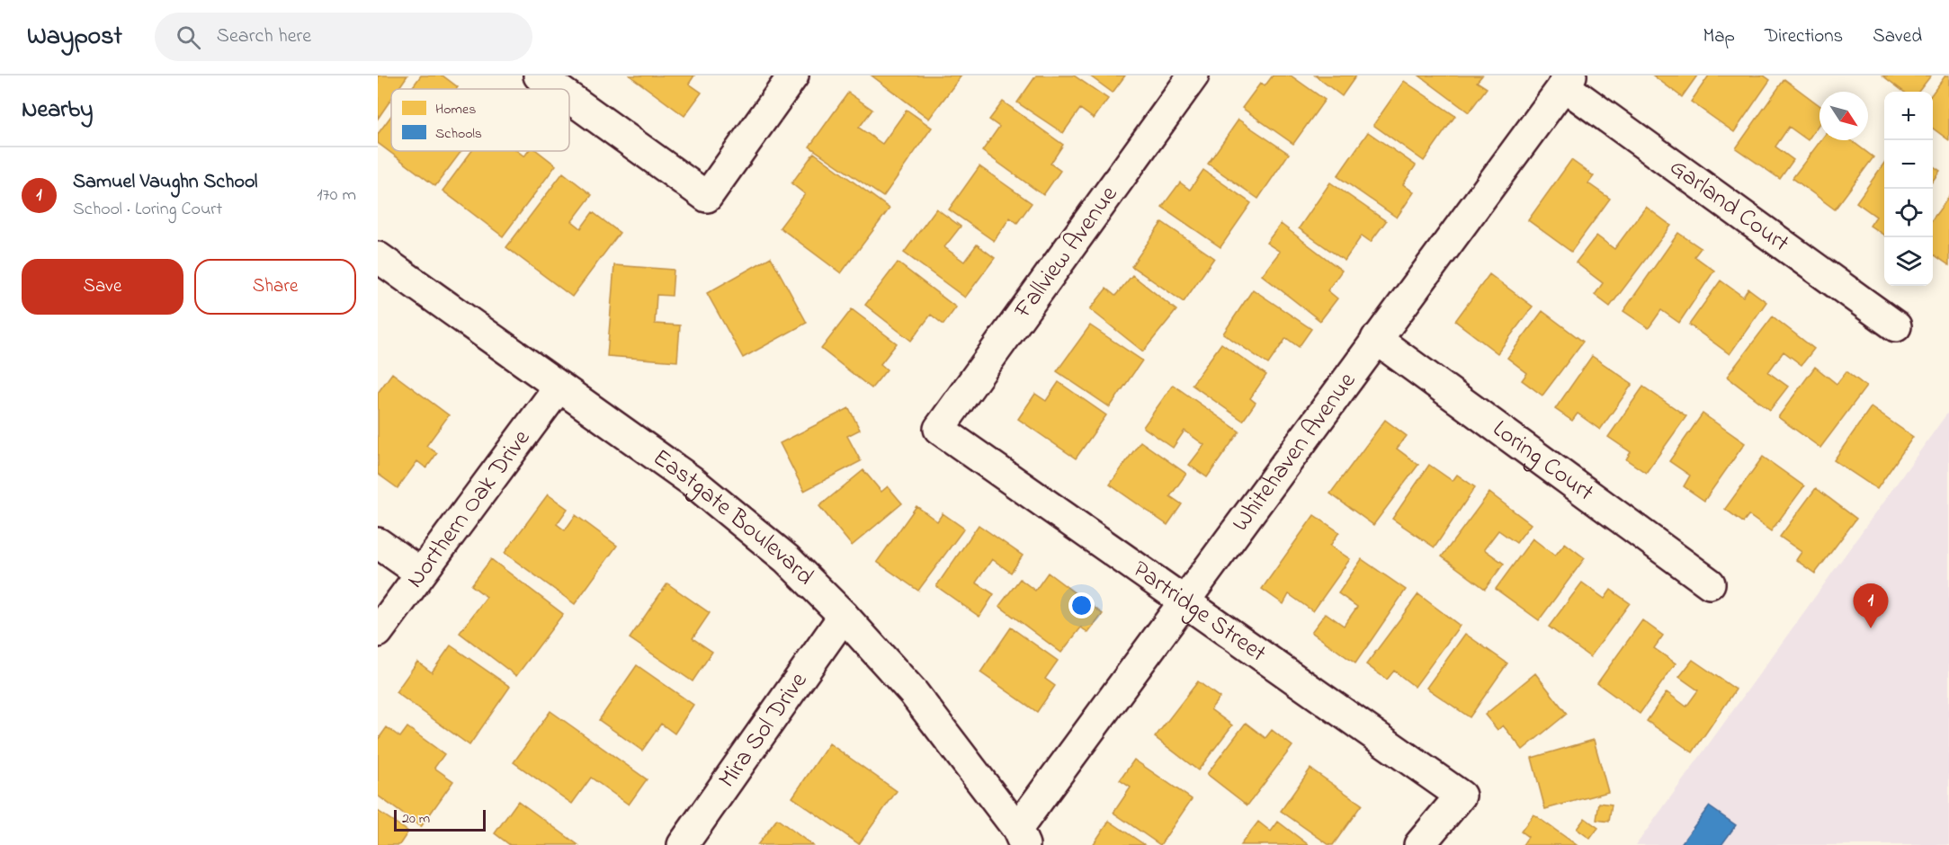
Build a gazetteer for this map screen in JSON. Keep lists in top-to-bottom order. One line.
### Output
{"streets":{"street":["Garland Court","Fallview Avenue","Whitehaven Avenue","Loring Court","Northern Oak Drive","Eastgate Boulevard","Partridge Street","Mira Sol Drive"]},"crossings":[["Garland Court","Whitehaven Avenue"],["Fallview Avenue","Partridge Street"],["Whitehaven Avenue","Loring Court"],["Whitehaven Avenue","Eastgate Boulevard"],["Whitehaven Avenue","Partridge Street"],["Northern Oak Drive","Eastgate Boulevard"],["Eastgate Boulevard","Mira Sol Drive"]],"legend":["Homes","Schools"],"scale_bar":"20 m","north":"bottom right","page":{"header":"Waypost","search":"Search here","nav":["Map","Directions","Saved"],"heading":"Nearby","map_buttons":["+","−"],"list":[{"mark":"1","name":"Samuel Vaughn School","note":"School · Loring Court","value":"170 m"}],"buttons":["Save","Share"],"pins":"1","scale":"20 m"}}
